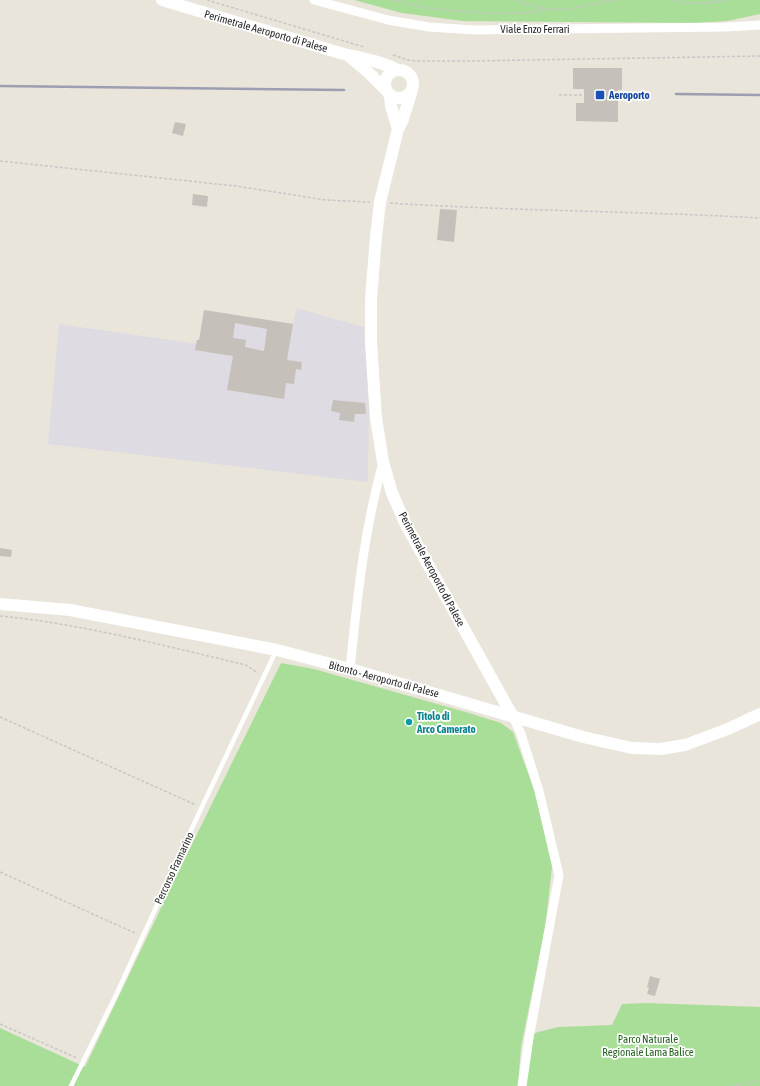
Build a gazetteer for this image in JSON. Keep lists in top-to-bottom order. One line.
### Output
{"streets":{"street":["Viale Enzo Ferrari","Perimetrale Aeroporto di Palese","Bitonto - Aeroporto di Palese"],"lane":["Percorso Framarino"]},"crossings":[["Perimetrale Aeroporto di Palese","Bitonto - Aeroporto di Palese"],["Bitonto - Aeroporto di Palese","Percorso Framarino"]],"parks":["Parco Naturale Regionale Lama Balice"],"places":{"transit":["Aeroporto"],"other":["Titolo di Arco Camerato"]}}
